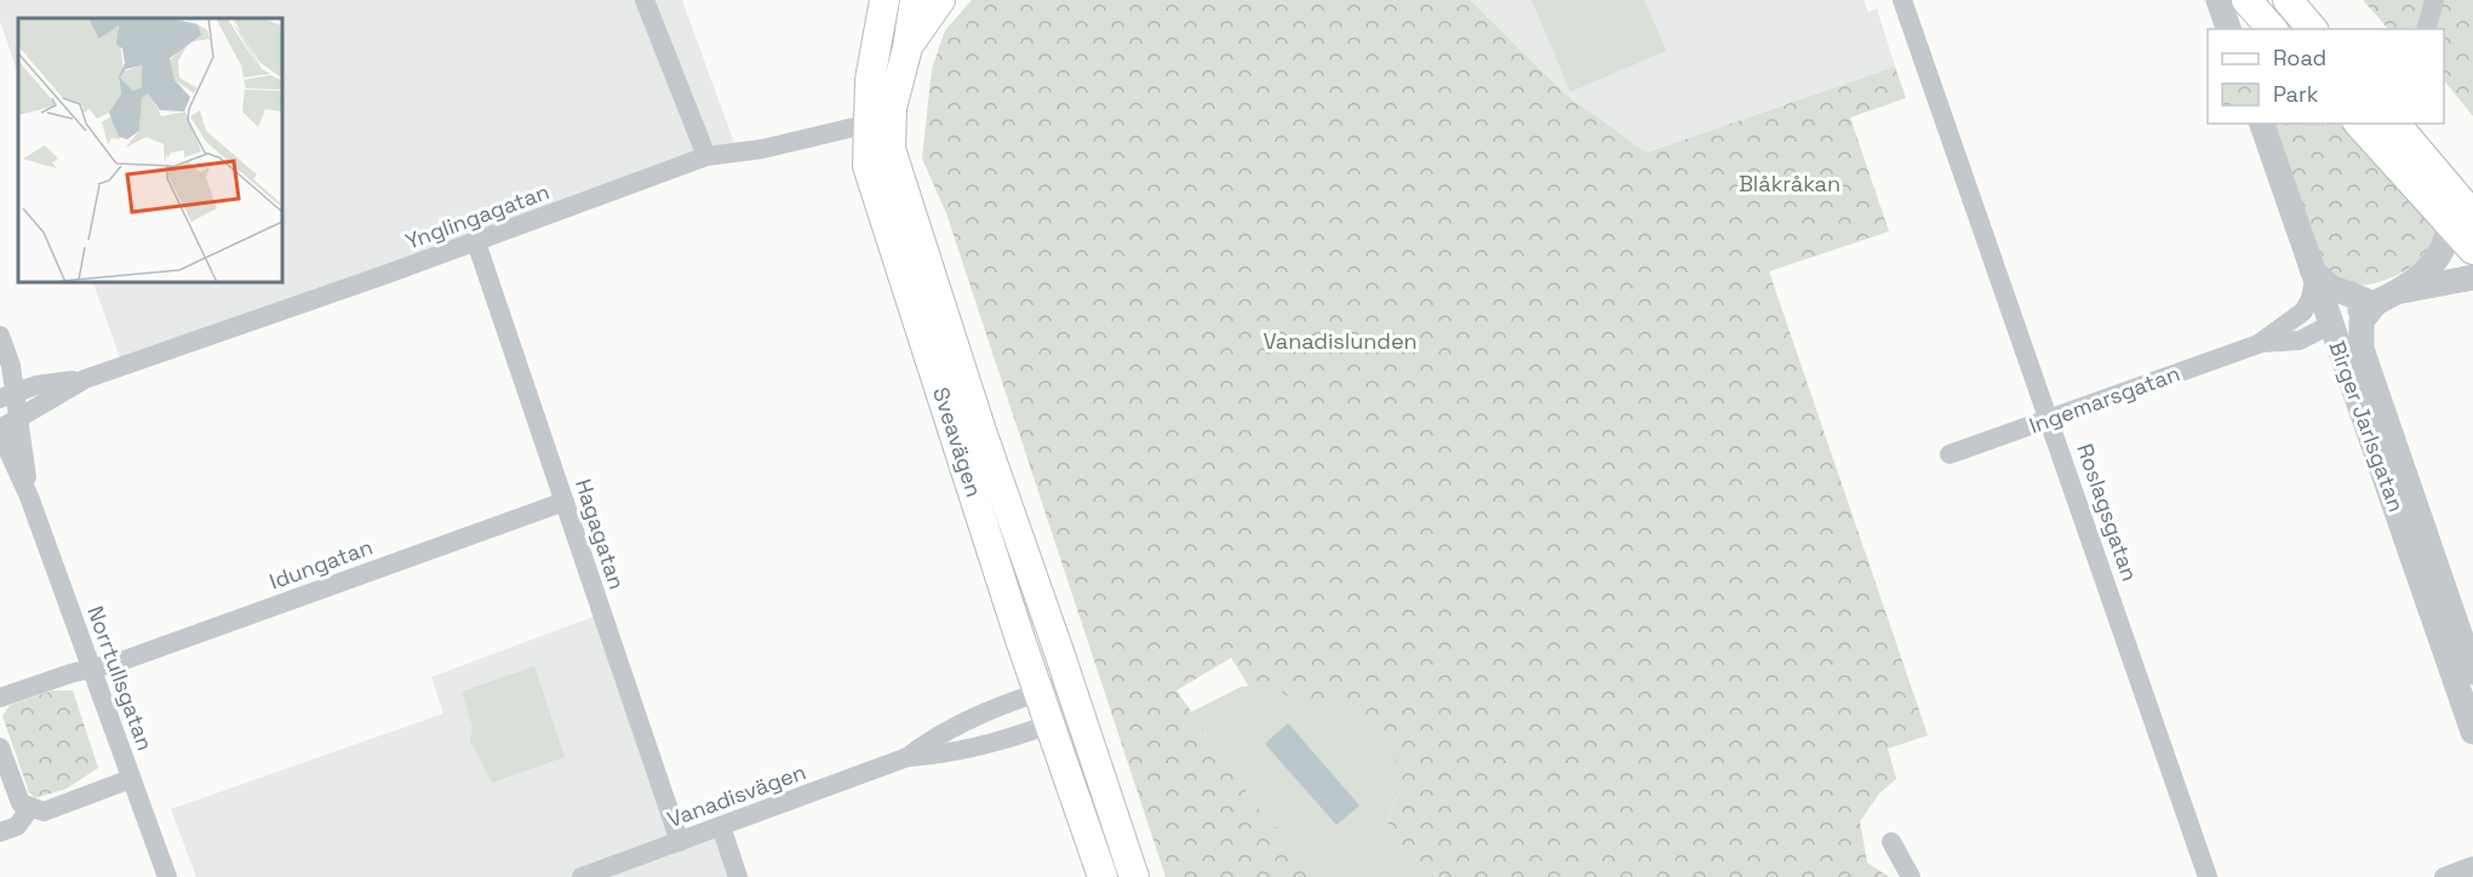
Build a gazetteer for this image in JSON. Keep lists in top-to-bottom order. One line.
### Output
{"streets":{"main road":["Sveavägen"],"street":["Ynglingagatan","Ingemarsgatan","Birger Jarlsgatan","Roslagsgatan","Hagagatan","Idungatan","Norrtullsgatan","Vanadisvägen"]},"crossings":[["Ynglingagatan","Sveavägen"],["Ynglingagatan","Hagagatan"],["Ynglingagatan","Norrtullsgatan"],["Ingemarsgatan","Birger Jarlsgatan"],["Ingemarsgatan","Roslagsgatan"],["Sveavägen","Vanadisvägen"],["Hagagatan","Idungatan"],["Hagagatan","Vanadisvägen"],["Idungatan","Norrtullsgatan"]],"parks":["Blåkråkan","Vanadislunden"],"legend":["Road","Park"]}
